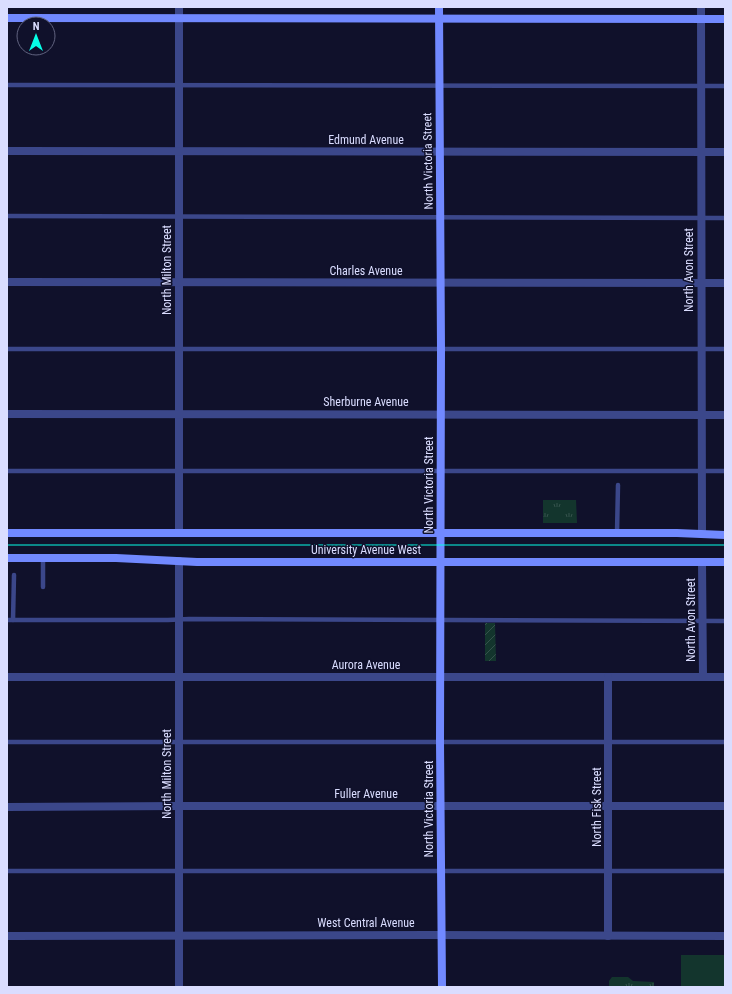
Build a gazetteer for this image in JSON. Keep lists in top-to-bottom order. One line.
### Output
{"streets":{"street":["Edmund Avenue","North Victoria Street","North Milton Street","North Avon Street","Charles Avenue","Sherburne Avenue","University Avenue West","Aurora Avenue","Fuller Avenue","North Fisk Street","West Central Avenue"]},"crossings":[["Edmund Avenue","North Victoria Street"],["Edmund Avenue","North Milton Street"],["Edmund Avenue","North Avon Street"],["North Victoria Street","Charles Avenue"],["North Victoria Street","Sherburne Avenue"],["North Victoria Street","University Avenue West"],["North Victoria Street","Aurora Avenue"],["North Victoria Street","Fuller Avenue"],["North Victoria Street","West Central Avenue"],["North Milton Street","Charles Avenue"],["North Milton Street","Sherburne Avenue"],["North Milton Street","University Avenue West"],["North Milton Street","Aurora Avenue"],["North Milton Street","Fuller Avenue"],["North Milton Street","West Central Avenue"],["North Avon Street","Charles Avenue"],["North Avon Street","Sherburne Avenue"],["North Avon Street","University Avenue West"],["North Avon Street","Aurora Avenue"],["Aurora Avenue","North Fisk Street"],["Fuller Avenue","North Fisk Street"],["North Fisk Street","West Central Avenue"]],"north":"top"}
